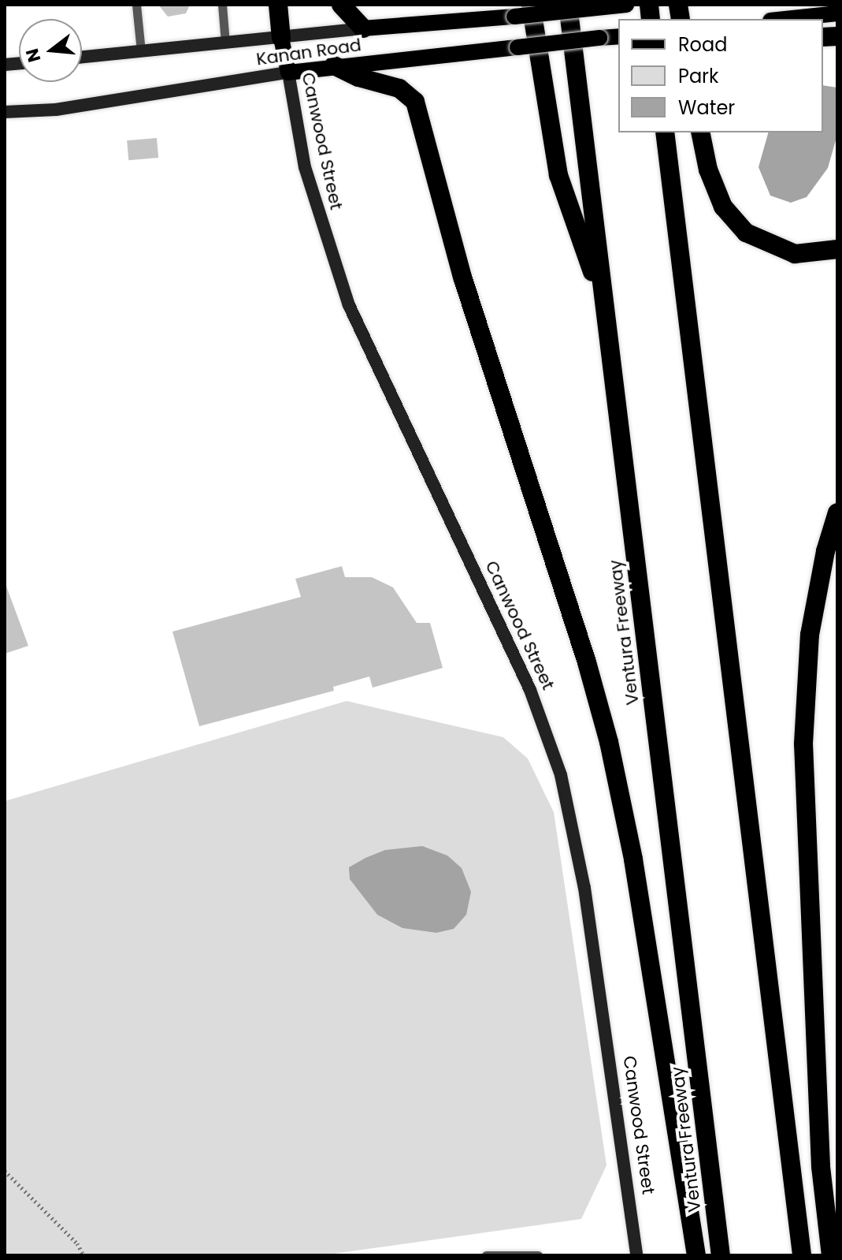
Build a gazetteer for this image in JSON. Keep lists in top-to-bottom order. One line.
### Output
{"streets":{"highway":["Ventura Freeway"],"main road":["Kanan Road","Canwood Street"]},"crossings":[["Kanan Road","Canwood Street"]],"legend":["Road","Park","Water"],"north":"left"}
